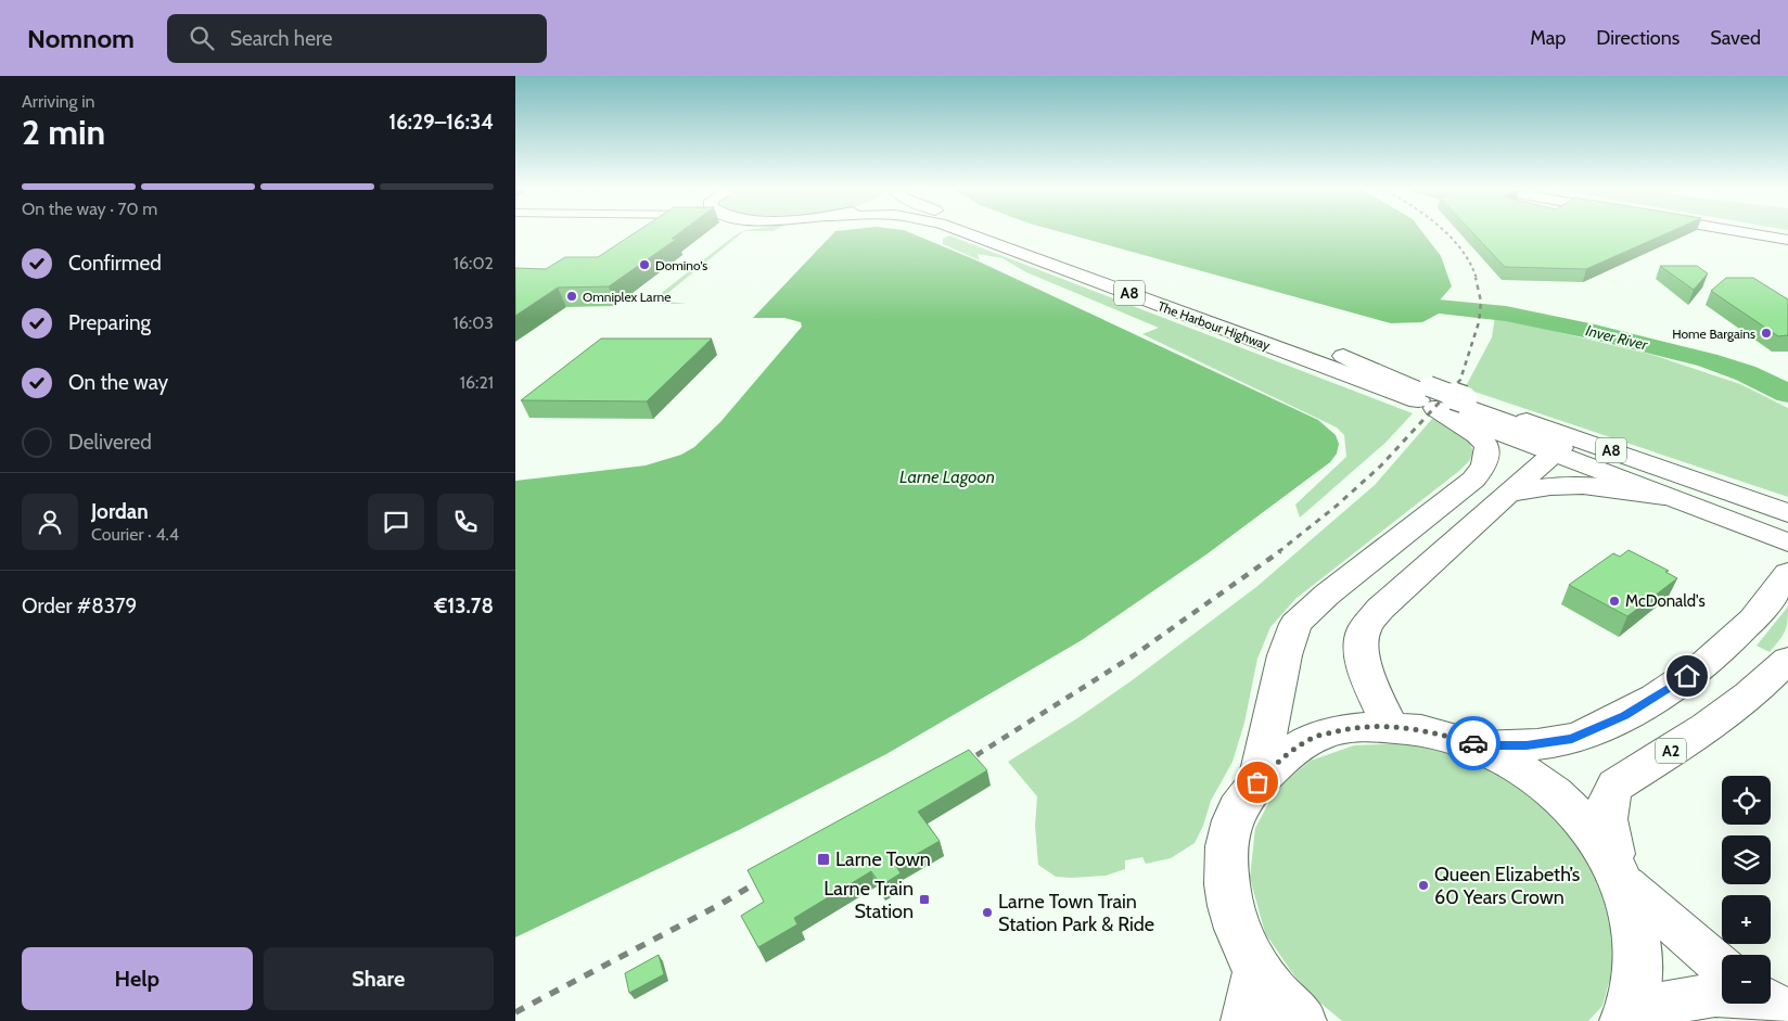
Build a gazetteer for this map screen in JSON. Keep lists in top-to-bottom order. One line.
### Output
{"streets":{"main road":["A8","The Harbour Highway","A2"]},"crossings":[["A8","The Harbour Highway"]],"water":["Inver River","Larne Lagoon"],"places":{"other":["Domino's","Omniplex Larne","Home Bargains","McDonald's","Queen Elizabeth’s 60 Years Crown","Larne Town Train Station Park & Ride"],"transit":["Larne Town","Larne Train Station"]},"page":{"header":"Nomnom","search":"Search here","nav":["Map","Directions","Saved"],"heading":["2 min","Arriving in","16:29–16:34"],"panel":["Jordan","Courier · 4.4","Order #8379","€13.78"],"bar":"On the way · 70 m","list":[["Confirmed","16:02"],["Preparing","16:03"],["On the way","16:21"],"Delivered"],"map_buttons":["+","−"],"buttons":["Help","Share"]}}
